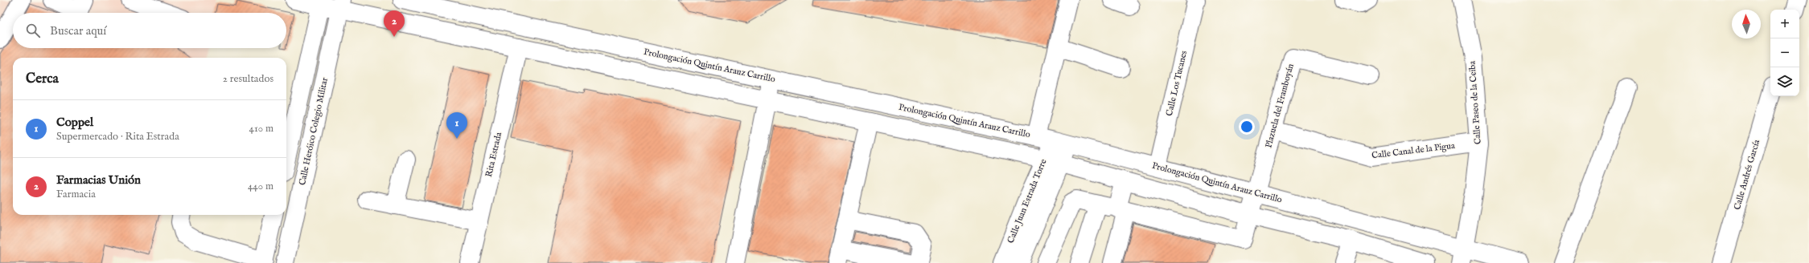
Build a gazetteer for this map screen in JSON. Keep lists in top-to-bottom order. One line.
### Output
{"streets":{"street":["Prolongación Quintín Arauz Carrillo","Calle Los Tucanes","Calle Paseo de la Ceiba","Plazuela del Framboyán","Calle Heróico Colegio Militar","Calle Canal de la Pigua","Rita Estrada","Calle Andrés García","Calle Juan Estrada Torre"]},"crossings":[["Prolongación Quintín Arauz Carrillo","Calle Los Tucanes"],["Prolongación Quintín Arauz Carrillo","Calle Paseo de la Ceiba"],["Prolongación Quintín Arauz Carrillo","Plazuela del Framboyán"],["Prolongación Quintín Arauz Carrillo","Calle Juan Estrada Torre"],["Calle Paseo de la Ceiba","Calle Canal de la Pigua"],["Plazuela del Framboyán","Calle Canal de la Pigua"]],"north":"top","page":{"map_buttons":["+","−"],"pins":["2","1"],"search":"Buscar aquí","heading":["Cerca","2 resultados"],"list":[{"mark":"1","name":"Coppel","note":"Supermercado · Rita Estrada","value":"410 m"},{"mark":"2","name":"Farmacias Unión","note":"Farmacia","value":"440 m"}]}}
